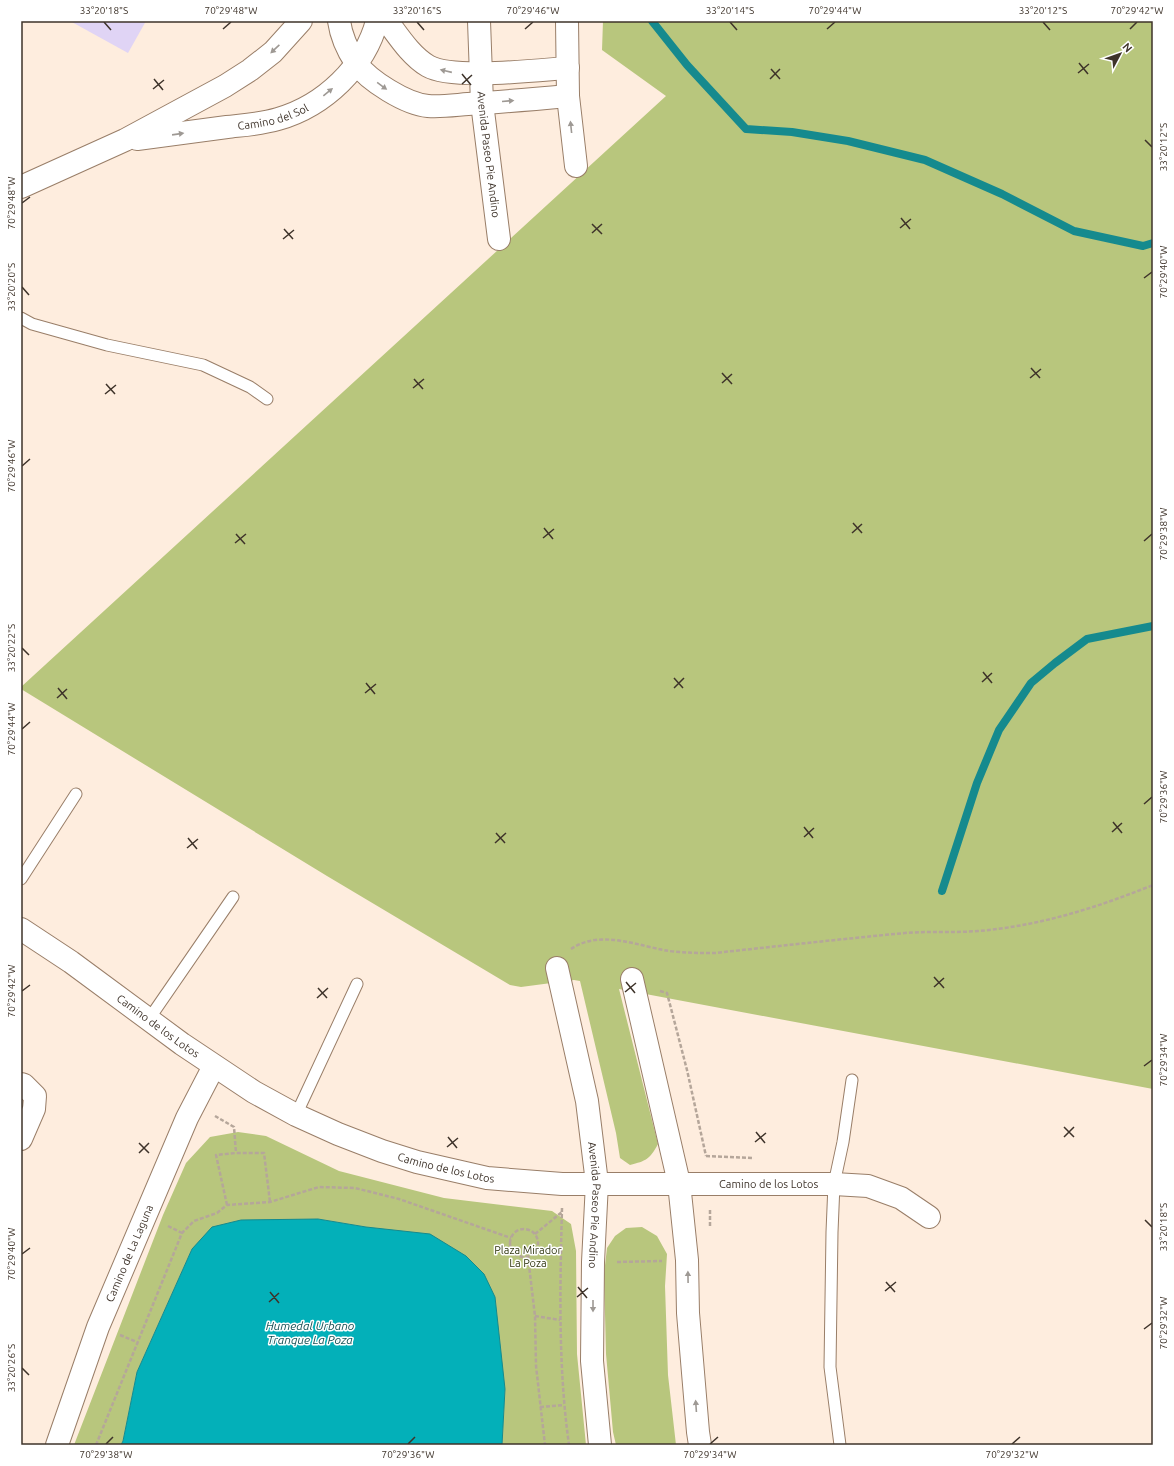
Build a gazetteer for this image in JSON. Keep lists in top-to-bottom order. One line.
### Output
{"streets":{"street":["Camino del Sol","Avenida Paseo Pie Andino","Camino de los Lotos","Camino de La Laguna"]},"crossings":[["Avenida Paseo Pie Andino","Camino de los Lotos"],["Camino de los Lotos","Camino de La Laguna"]],"water":["Humedal Urbano Tranque La Poza"],"parks":["Plaza Mirador La Poza"],"north":"top right","coordinates":["33°20'18\"S","70°29'48\"W","33°20'16\"S","70°29'46\"W","33°20'14\"S","70°29'44\"W","33°20'12\"S","70°29'42\"W","70°29'40\"W","33°20'20\"S","70°29'38\"W","33°20'22\"S","70°29'36\"W","70°29'34\"W","70°29'32\"W","33°20'26\"S"]}
